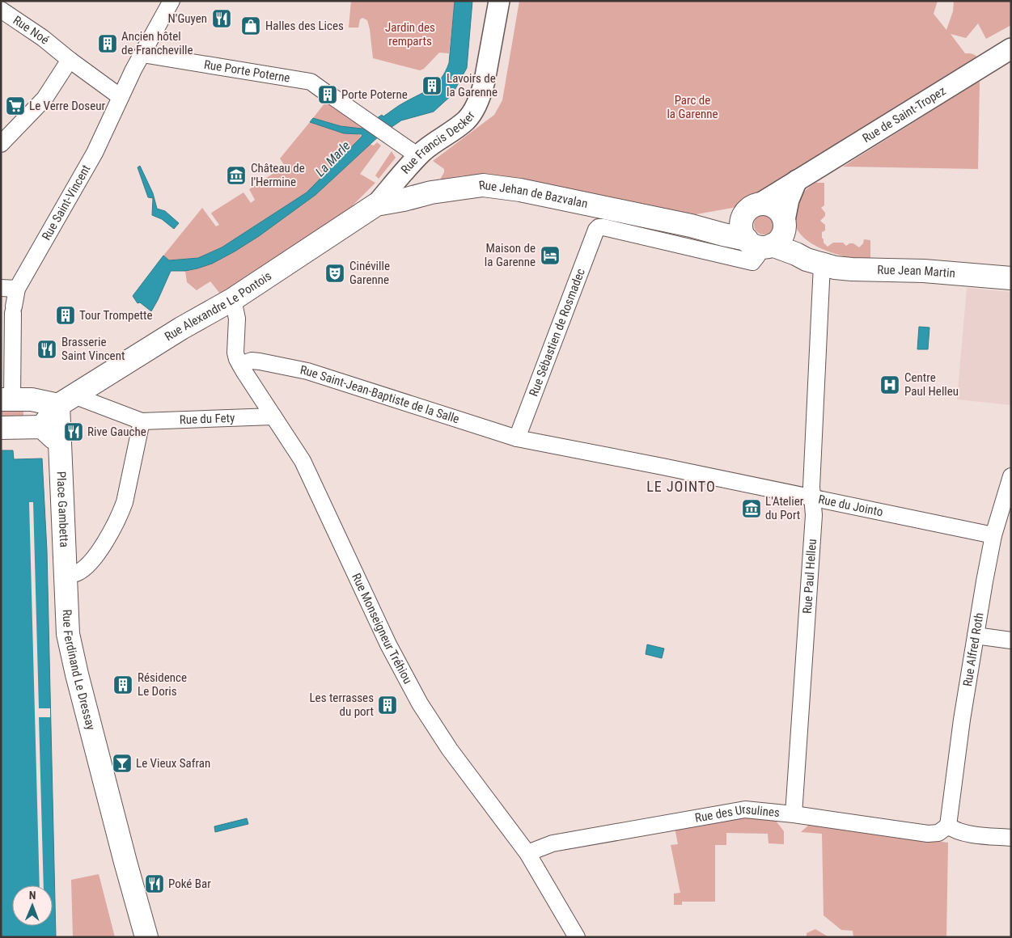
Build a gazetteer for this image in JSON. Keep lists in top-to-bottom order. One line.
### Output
{"streets":{"main road":["Rue Jehan de Bazvalan","Rue Jean Martin","Rue Alexandre Le Pontois","Place Gambetta","Rue Ferdinand Le Dressay"],"street":["Rue Noé","Rue Porte Poterne","Rue de Saint-Tropez","Rue Francis Decker","Rue Saint-Vincent","Rue Sébastien de Rosmadec","Rue Saint-Jean-Baptiste de la Salle","Rue du Fety","Rue du Jointo","Rue Paul Helleu","Rue Monseigneur Tréhiou","Rue Alfred Roth","Rue des Ursulines"]},"crossings":[["Rue Noé","Rue Saint-Vincent"],["Rue Porte Poterne","Rue Francis Decker"],["Rue Porte Poterne","Rue Saint-Vincent"],["Rue de Saint-Tropez","Rue Jehan de Bazvalan"],["Rue de Saint-Tropez","Rue Jean Martin"],["Rue de Saint-Tropez","Rue Sébastien de Rosmadec"],["Rue Francis Decker","Rue Jehan de Bazvalan"],["Rue Francis Decker","Rue Alexandre Le Pontois"],["Rue Jehan de Bazvalan","Rue Jean Martin"],["Rue Jehan de Bazvalan","Rue Alexandre Le Pontois"],["Rue Jehan de Bazvalan","Rue Sébastien de Rosmadec"],["Rue Jean Martin","Rue Sébastien de Rosmadec"],["Rue Jean Martin","Rue Paul Helleu"],["Rue Alexandre Le Pontois","Place Gambetta"],["Rue Alexandre Le Pontois","Rue Monseigneur Tréhiou"],["Rue Sébastien de Rosmadec","Rue Saint-Jean-Baptiste de la Salle"],["Rue Sébastien de Rosmadec","Rue du Jointo"],["Rue Saint-Jean-Baptiste de la Salle","Rue du Jointo"],["Rue Saint-Jean-Baptiste de la Salle","Rue Monseigneur Tréhiou"],["Rue du Fety","Rue Monseigneur Tréhiou"],["Rue du Jointo","Rue Paul Helleu"],["Rue du Jointo","Rue Alfred Roth"],["Place Gambetta","Rue Ferdinand Le Dressay"],["Rue Paul Helleu","Rue des Ursulines"],["Rue Monseigneur Tréhiou","Rue des Ursulines"],["Rue Alfred Roth","Rue des Ursulines"]],"districts":["LE JOINTO"],"water":["La Marle"],"parks":["Jardin des remparts","Parc de la Garenne"],"places":{"restaurant":["N'Guyen","Brasserie Saint Vincent","Rive Gauche","Poké Bar"],"shop":["Halles des Lices"],"building":["Ancien hôtel de Francheville","Lavoirs de la Garenne","Porte Poterne","Tour Trompette","Résidence Le Doris","Les terrasses du port"],"supermarket":["Le Verre Doseur"],"museum":["Château de l'Hermine","L'Atelier du Port"],"hotel":["Maison de la Garenne"],"theatre":["Cinéville Garenne"],"hospital":["Centre Paul Helleu"],"bar":["Le Vieux Safran"]},"north":"top"}
